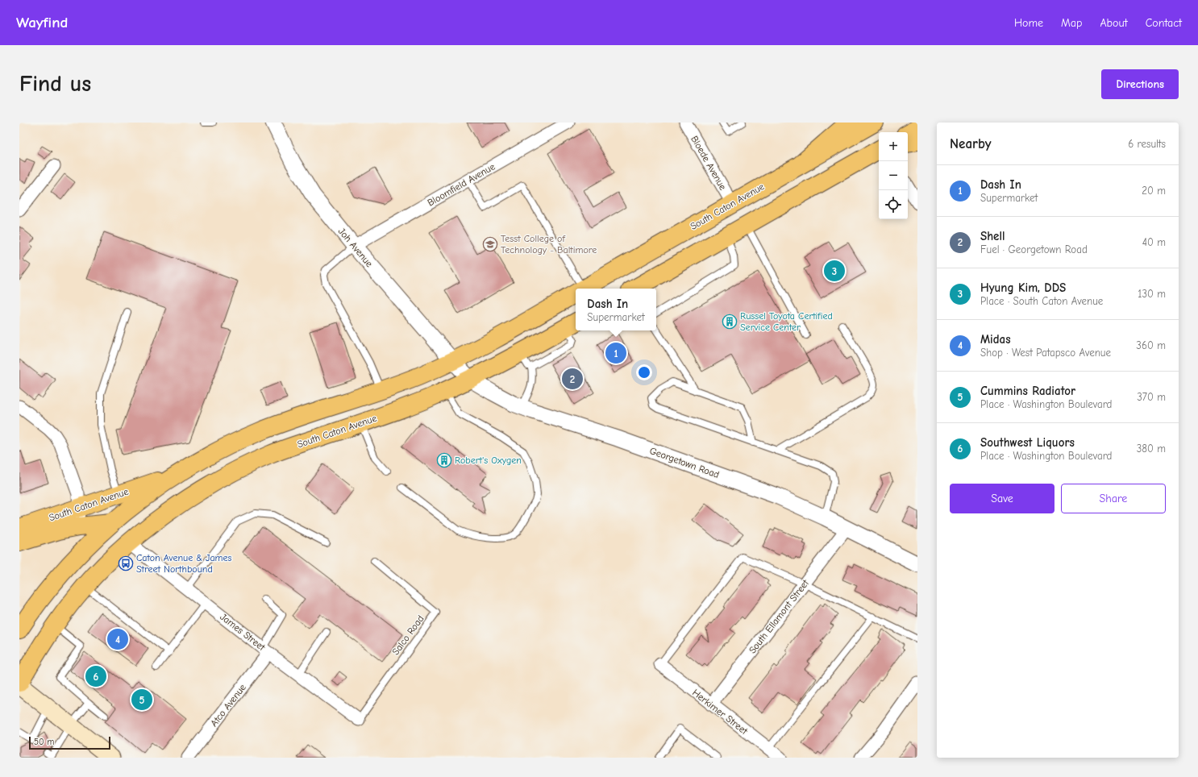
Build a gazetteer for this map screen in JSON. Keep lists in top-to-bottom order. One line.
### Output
{"streets":{"main road":["South Caton Avenue"],"street":["Bloede Avenue","Bloomfield Avenue","Joh Avenue","Georgetown Road","South Ellamont Street","James Street","Atco Avenue","Herkimer Street"],"lane":["Salco Road"]},"crossings":[["Bloede Avenue","South Caton Avenue"],["Bloomfield Avenue","Joh Avenue"],["South Caton Avenue","Joh Avenue"],["South Caton Avenue","Georgetown Road"],["South Caton Avenue","James Street"],["Joh Avenue","Georgetown Road"],["Georgetown Road","South Ellamont Street"],["South Ellamont Street","Herkimer Street"],["James Street","Salco Road"],["James Street","Atco Avenue"]],"places":{"school or university":["Tesst College of Technology - Baltimore"],"building":["Russel Toyota Certified Service Center","Robert's Oxygen"],"bus stop":["Caton Avenue & James Street Northbound"]},"scale_bar":"50 m","page":{"header":"Wayfind","nav":["Home","Map","About","Contact"],"buttons":["Directions",["Save","Share"]],"title":"Find us","heading":["Nearby","6 results"],"map_buttons":["+","−"],"list":[{"mark":"1","name":"Dash In","note":"Supermarket","value":"20 m"},{"mark":"2","name":"Shell","note":"Fuel · Georgetown Road","value":"40 m"},{"mark":"3","name":"Hyung Kim, DDS","note":"Place · South Caton Avenue","value":"130 m"},{"mark":"4","name":"Midas","note":"Shop · West Patapsco Avenue","value":"360 m"},{"mark":"5","name":"Cummins Radiator","note":"Place · Washington Boulevard","value":"370 m"},{"mark":"6","name":"Southwest Liquors","note":"Place · Washington Boulevard","value":"380 m"}],"pins":["3","1","2","4","6","5"],"popup":["Dash In","Supermarket"],"scale":"50 m"}}
